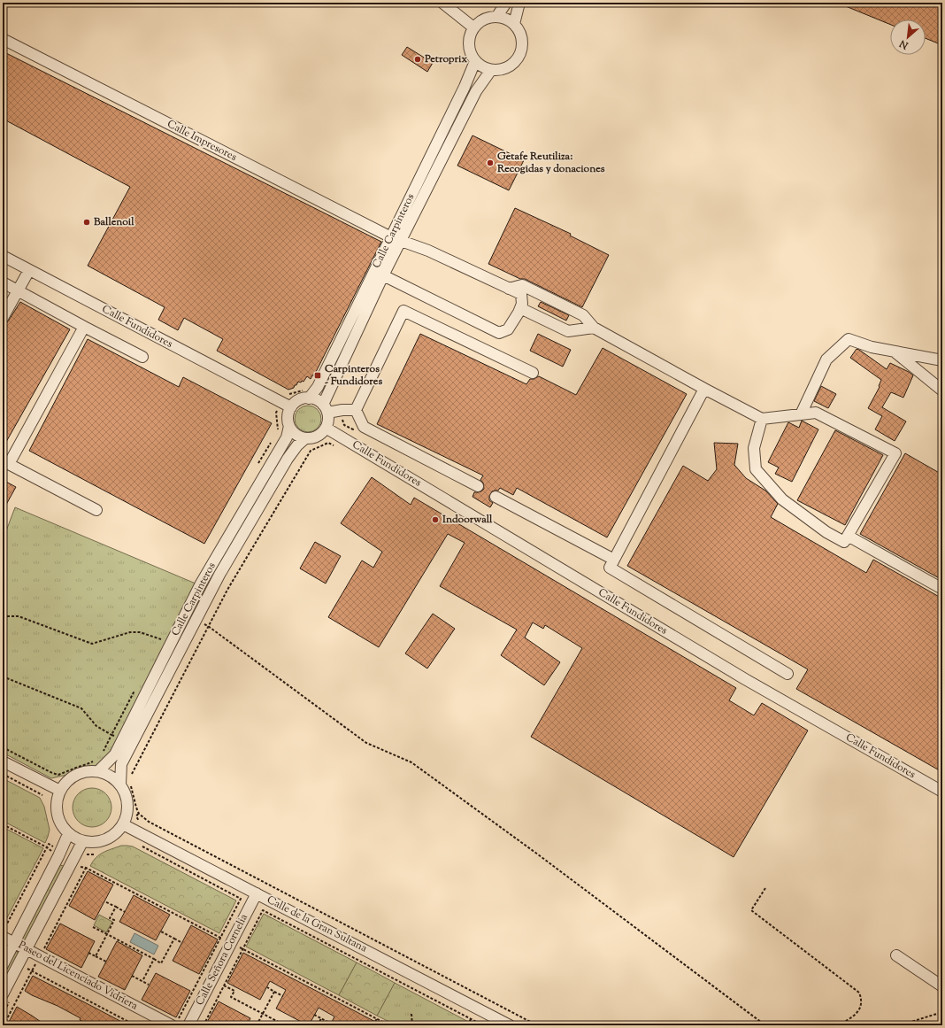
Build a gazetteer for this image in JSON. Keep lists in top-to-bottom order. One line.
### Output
{"streets":{"street":["Calle Impresores","Calle Carpinteros","Calle Fundidores","Calle de la Gran Sultana","Calle Señora Cornelia","Paseo del Licenciado Vidriera"]},"crossings":[["Calle Impresores","Calle Carpinteros"],["Calle Carpinteros","Calle Fundidores"],["Calle Carpinteros","Calle de la Gran Sultana"],["Calle de la Gran Sultana","Calle Señora Cornelia"]],"places":{"other":["Petroprix","Getafe Reutiliza: Recogidas y donaciones","Ballenoil","Indoorwall"],"transit":["Carpinteros - Fundidores"]},"north":"bottom left"}
